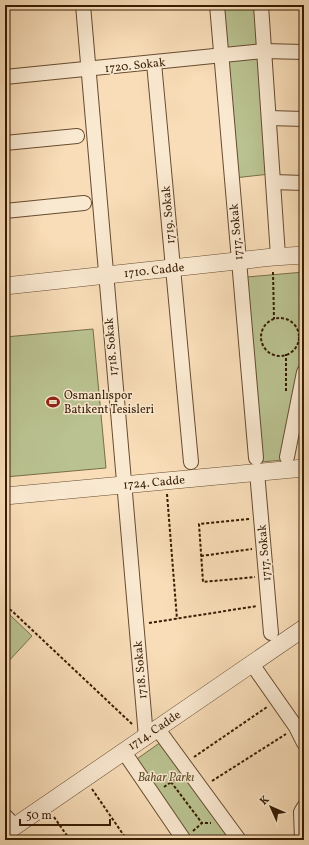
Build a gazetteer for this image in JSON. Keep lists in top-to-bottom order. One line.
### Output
{"streets":{"street":["1720. Sokak","1719. Sokak","1717. Sokak","1710. Cadde","1718. Sokak","1724. Cadde","1714. Cadde"]},"crossings":[["1720. Sokak","1719. Sokak"],["1720. Sokak","1717. Sokak"],["1720. Sokak","1718. Sokak"],["1719. Sokak","1710. Cadde"],["1717. Sokak","1710. Cadde"],["1717. Sokak","1724. Cadde"],["1710. Cadde","1718. Sokak"],["1718. Sokak","1724. Cadde"],["1718. Sokak","1714. Cadde"]],"parks":["Bahar Parkı"],"places":{"sports":["Osmanlıspor Batıkent Tesisleri"]},"scale_bar":"50 m","north":"top left"}
